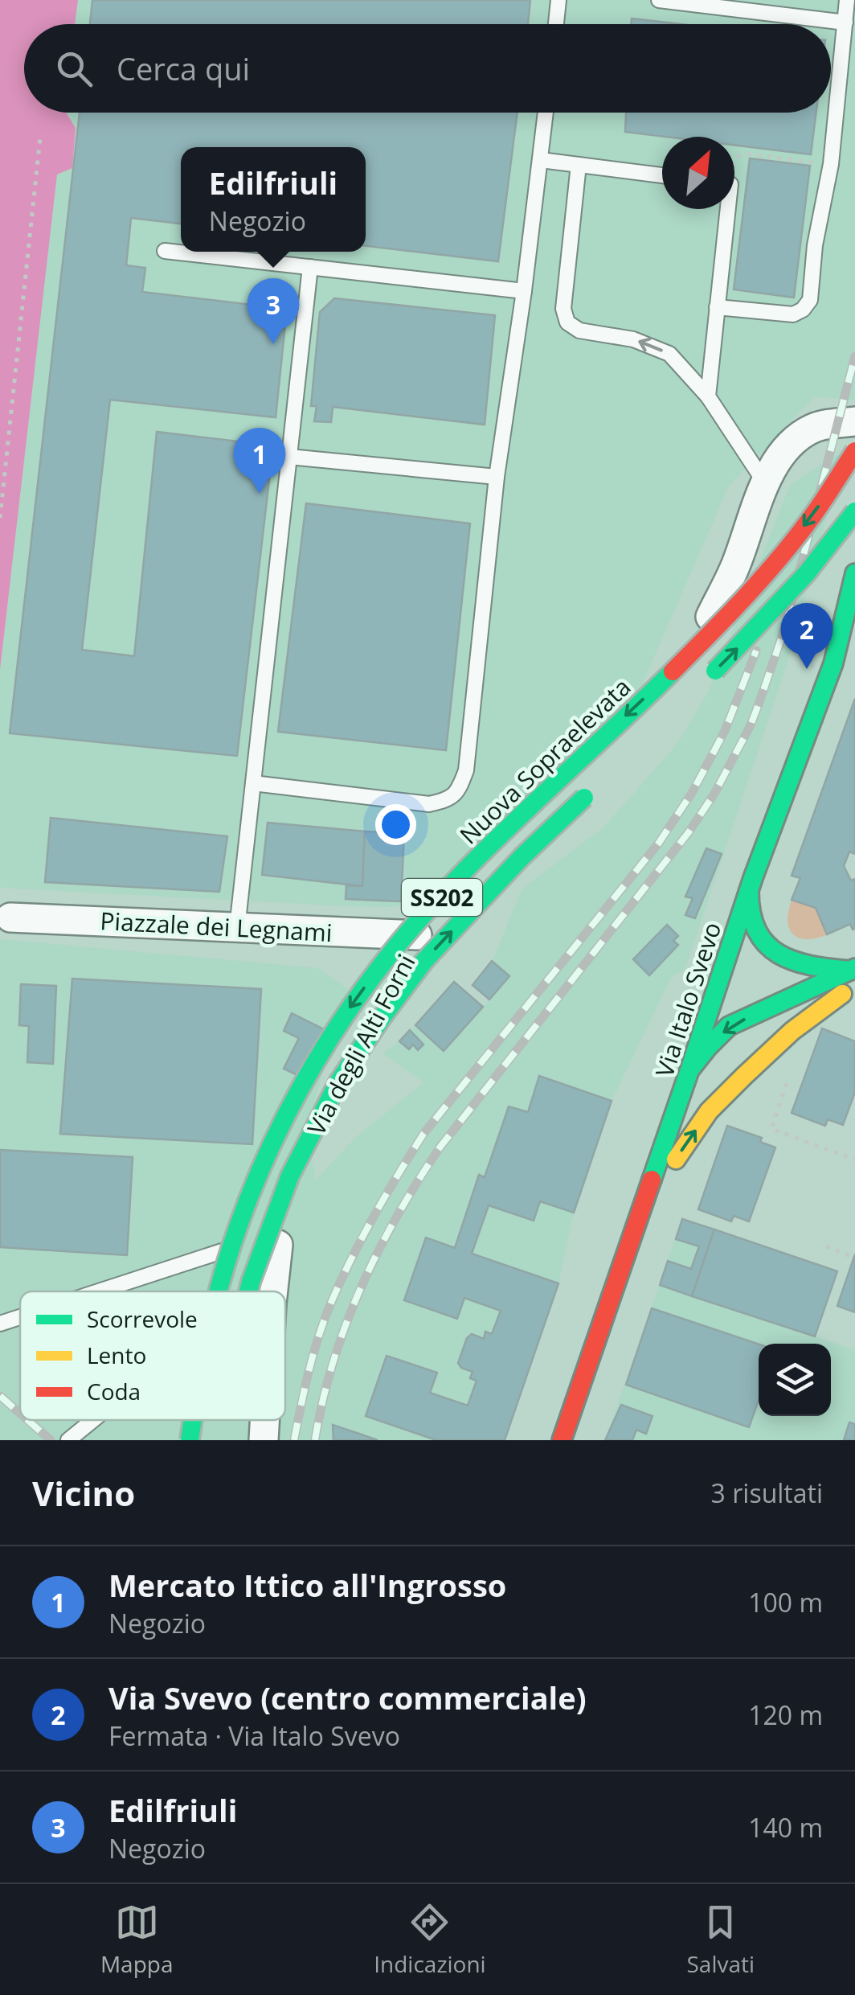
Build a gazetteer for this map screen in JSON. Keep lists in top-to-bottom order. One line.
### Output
{"streets":{"main road":["Nuova Sopraelevata","SS202","Via Italo Svevo"],"street":["Piazzale dei Legnami","Via degli Alti Forni"]},"crossings":[["Piazzale dei Legnami","Via degli Alti Forni"]],"legend":["Scorrevole","Lento","Coda"],"north":"top right","page":{"search":"Cerca qui","popup":["Edilfriuli","Negozio"],"pins":["3","1","2"],"heading":["Vicino","3 risultati"],"list":[{"mark":"1","name":"Mercato Ittico all'Ingrosso","note":"Negozio","value":"100 m"},{"mark":"2","name":"Via Svevo (centro commerciale)","note":"Fermata · Via Italo Svevo","value":"120 m"},{"mark":"3","name":"Edilfriuli","note":"Negozio","value":"140 m"}],"nav":["Mappa","Indicazioni","Salvati"]}}
